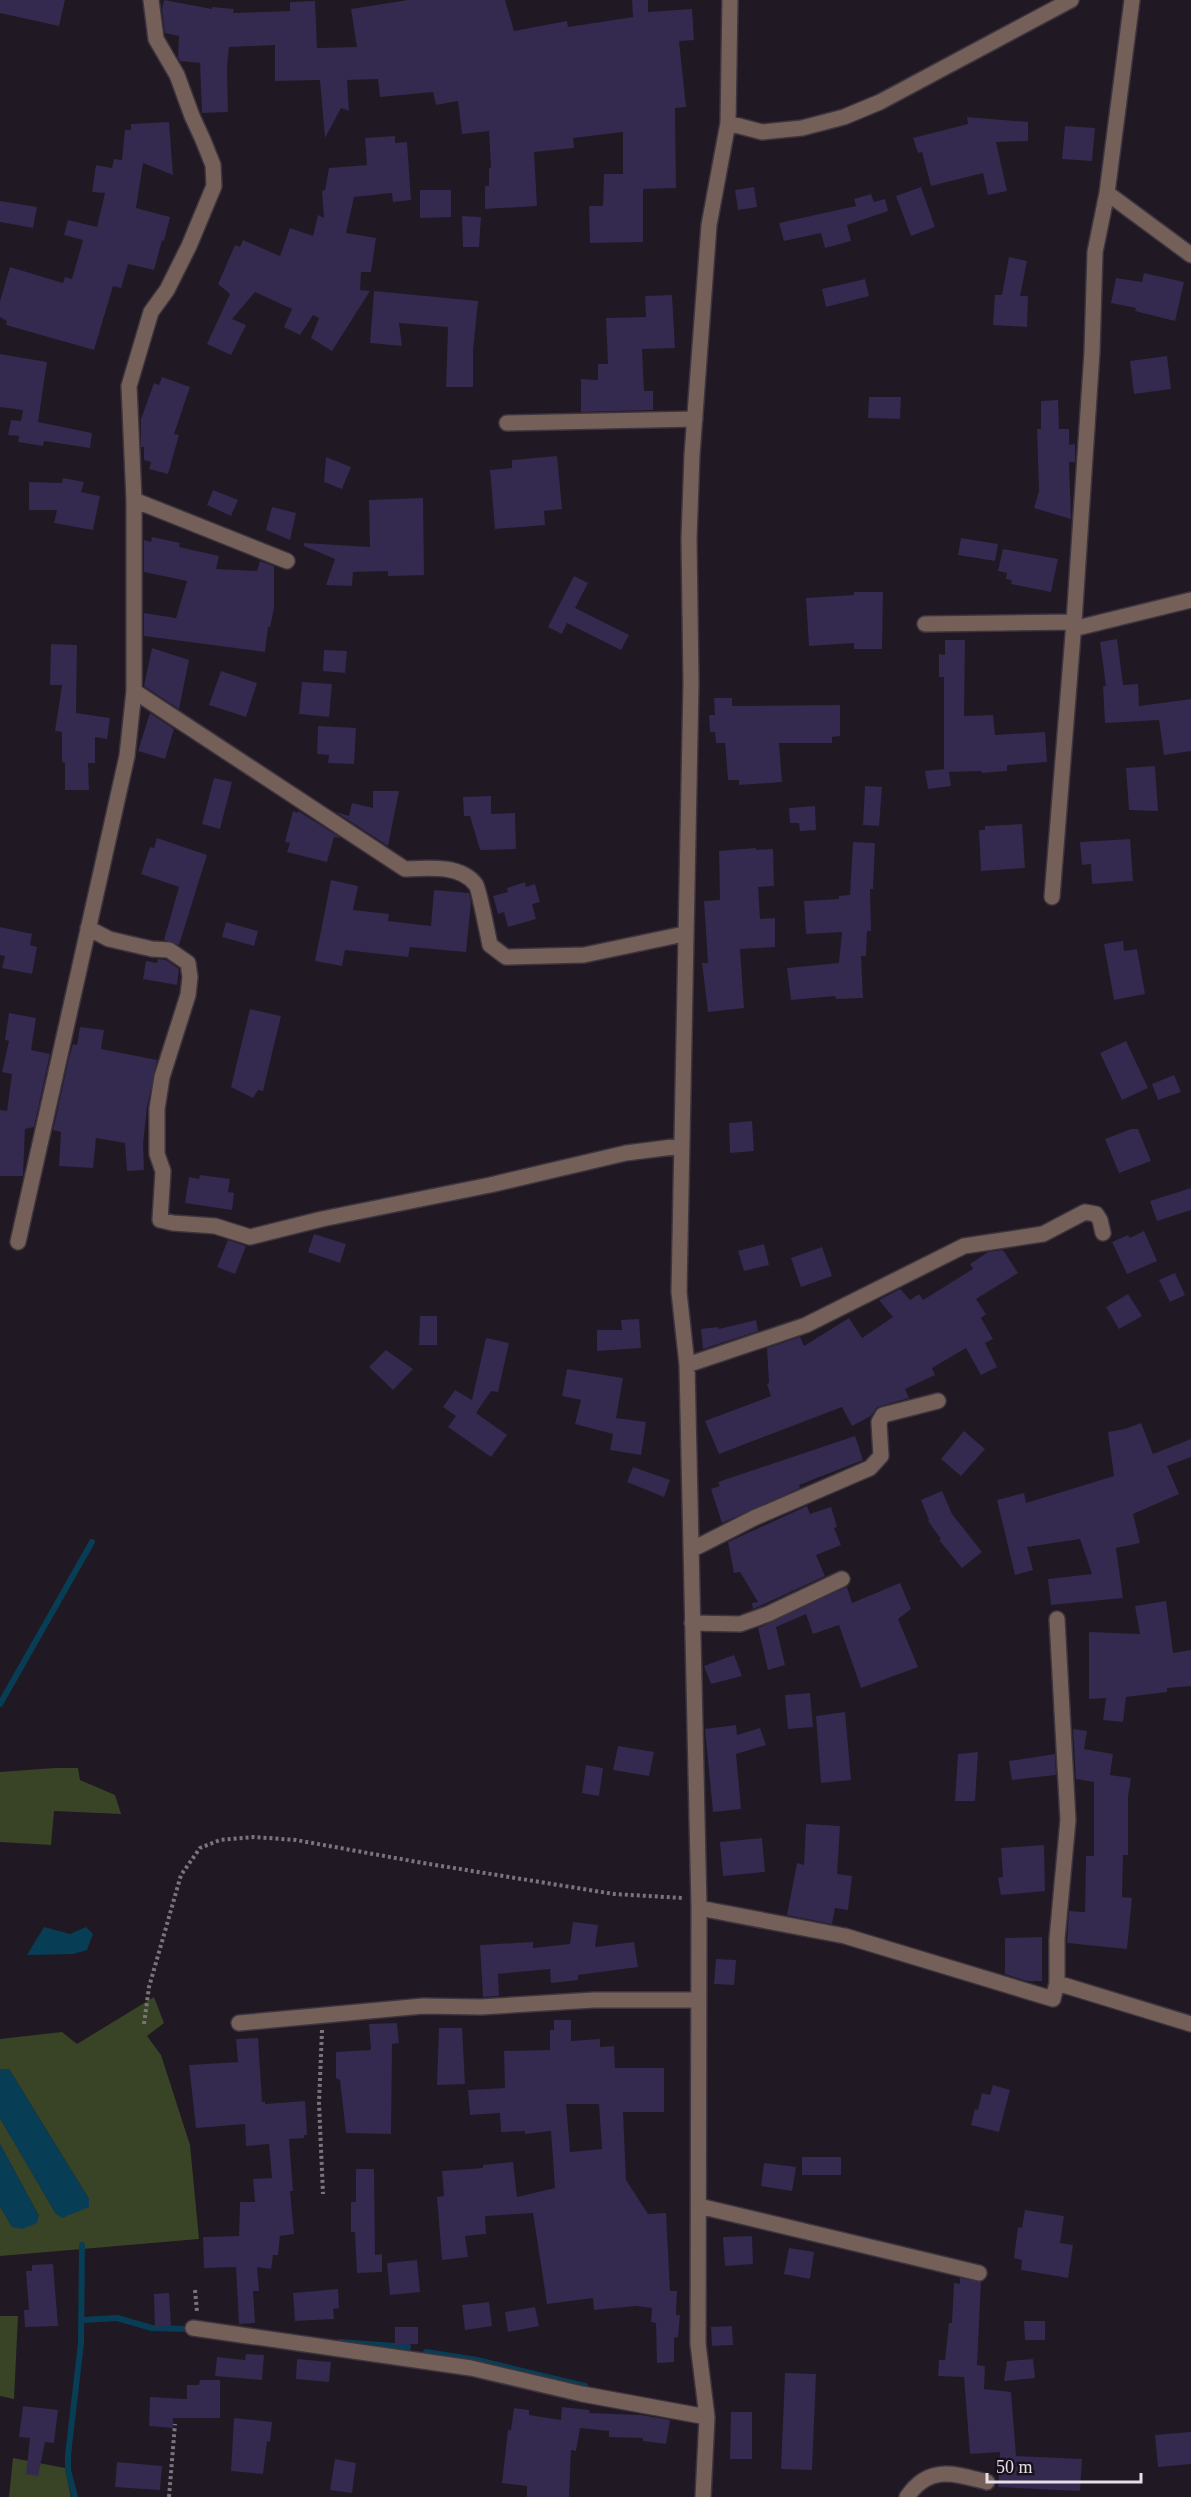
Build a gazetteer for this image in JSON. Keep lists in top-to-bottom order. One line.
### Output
{"scale_bar":"50 m"}
